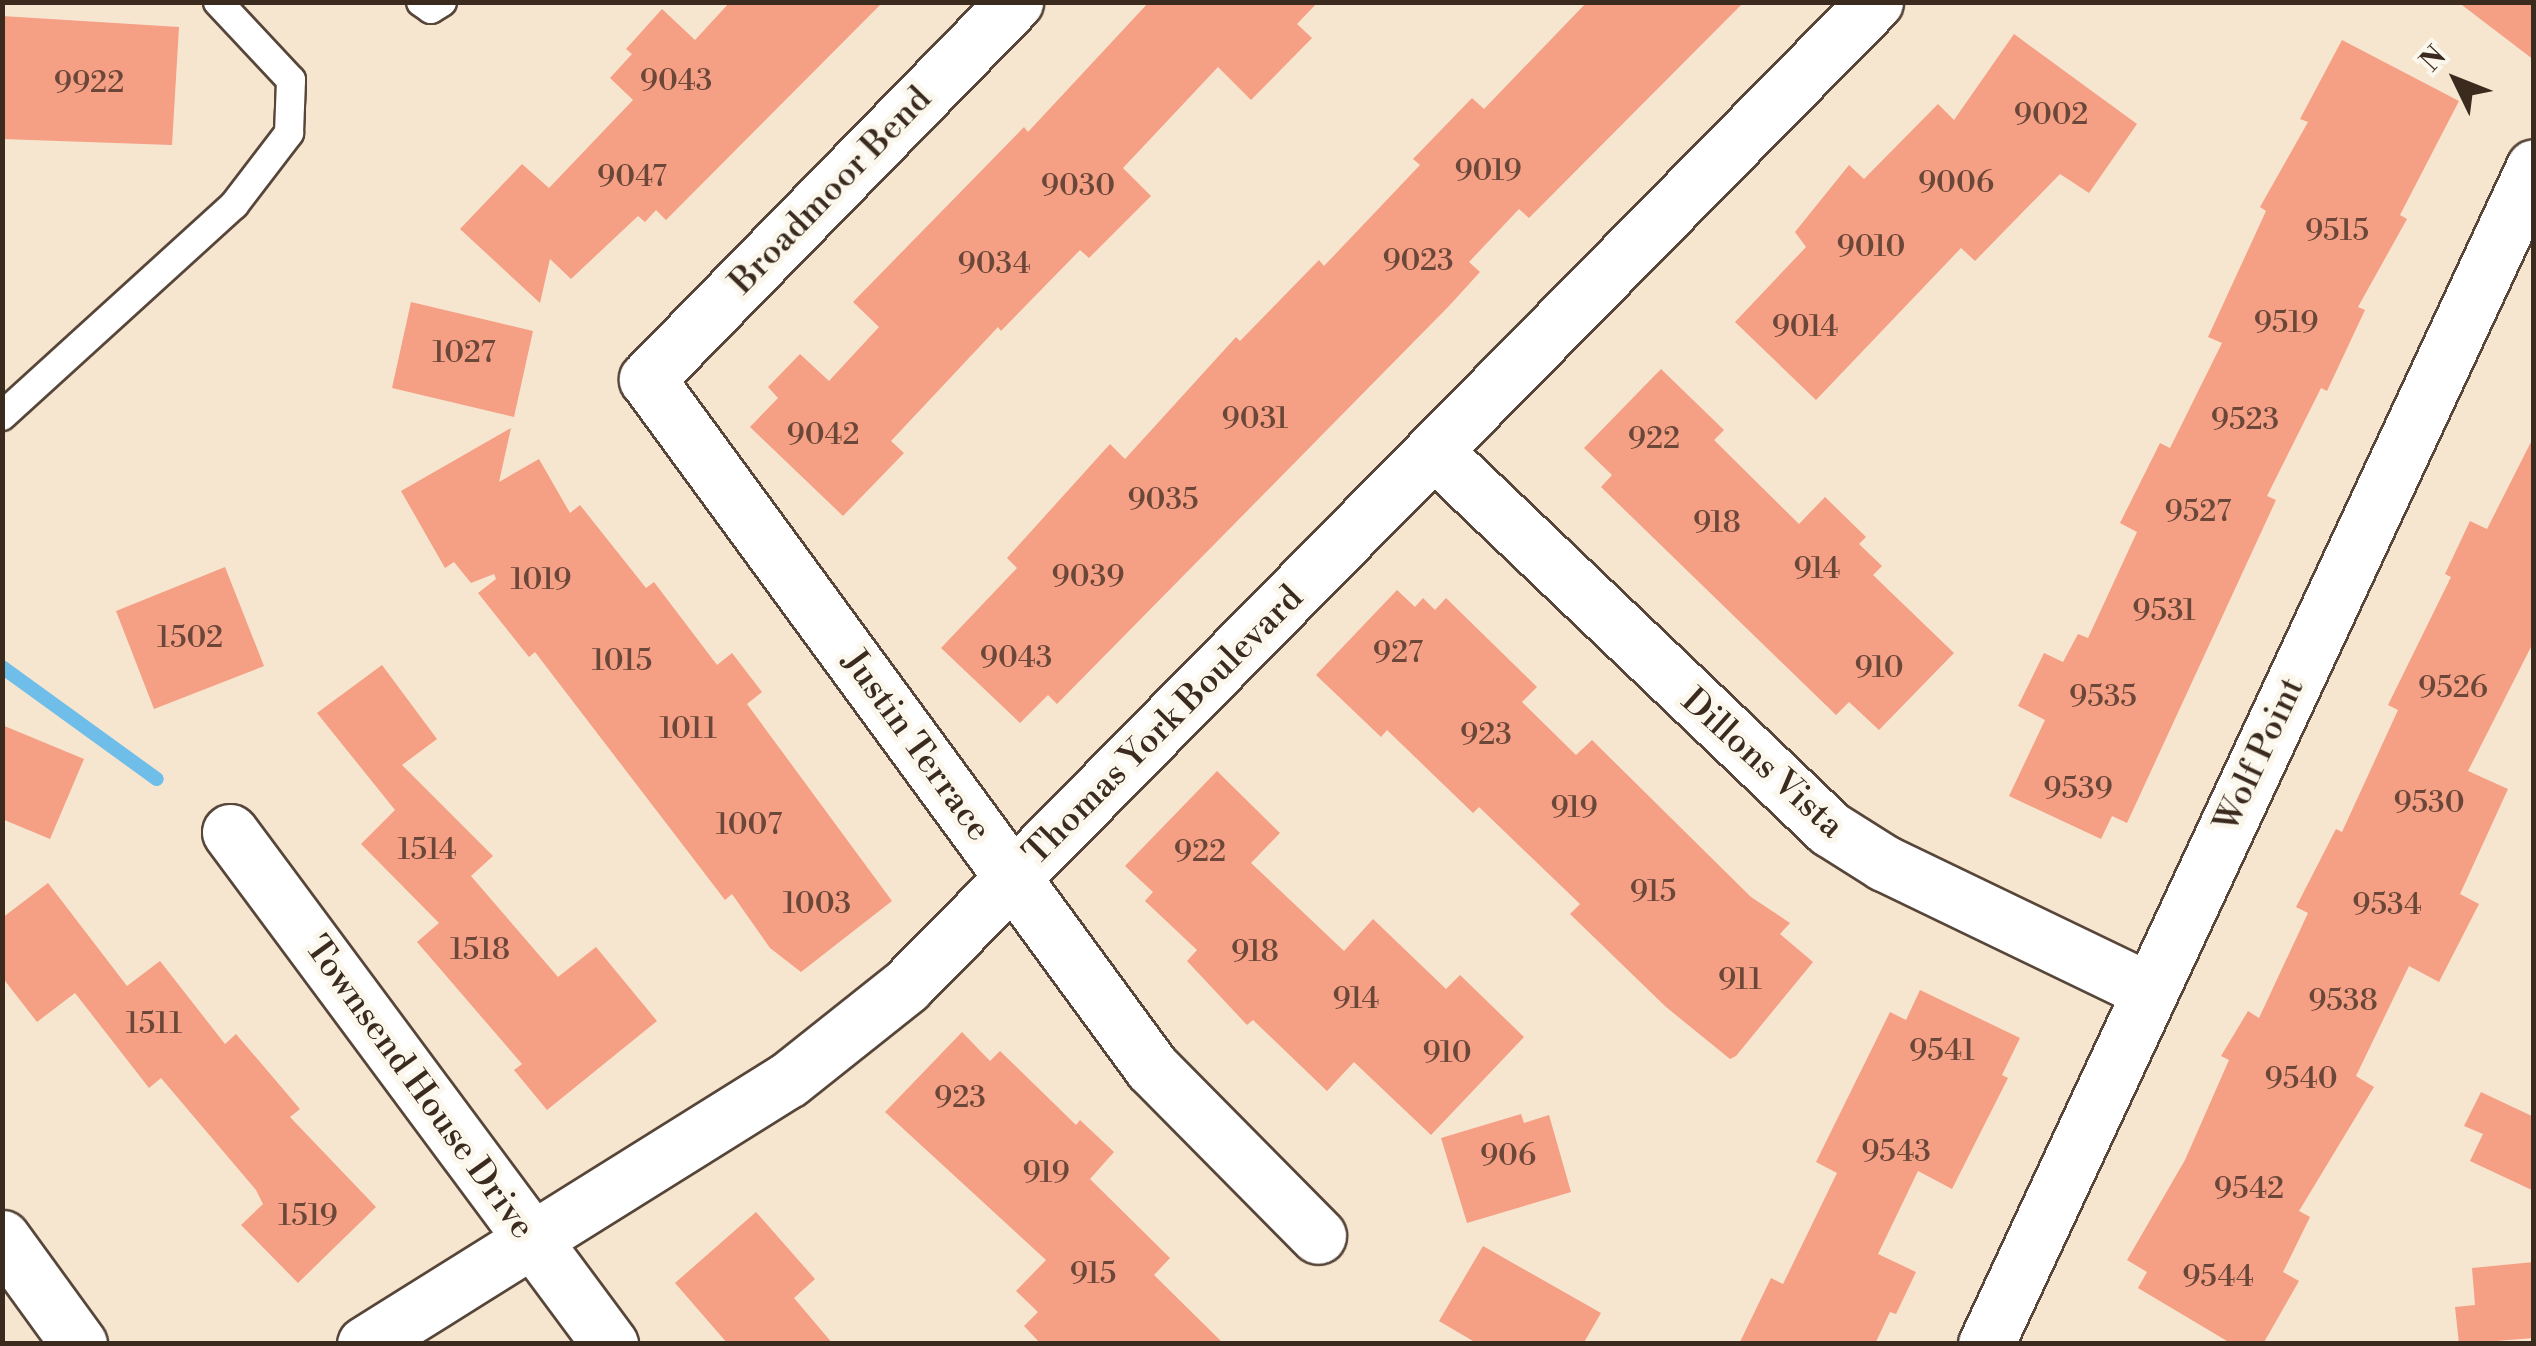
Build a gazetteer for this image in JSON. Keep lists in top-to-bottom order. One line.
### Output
{"streets":{"street":["Broadmoor Bend","Thomas York Boulevard","Justin Terrace","Wolf Point","Dillons Vista","Townsend House Drive"]},"crossings":[["Broadmoor Bend","Justin Terrace"],["Thomas York Boulevard","Justin Terrace"],["Thomas York Boulevard","Dillons Vista"],["Thomas York Boulevard","Townsend House Drive"],["Wolf Point","Dillons Vista"]],"house_numbers":["9043","9922","9002","9019","9047","9006","9030","9515","9010","9023","9034","9519","9014","1027","9031","9523","9042","922","9035","9527","918","914","9039","1019","9531","1502","927","9043","1015","910","9526","9535","1011","923","9539","9530","919","1007","1514","922","915","1003","9534","1518","918","911","914","9538","1511","9541","910","9540","923","9543","906","919","9542","1519","915","9544"],"north":"top left"}
